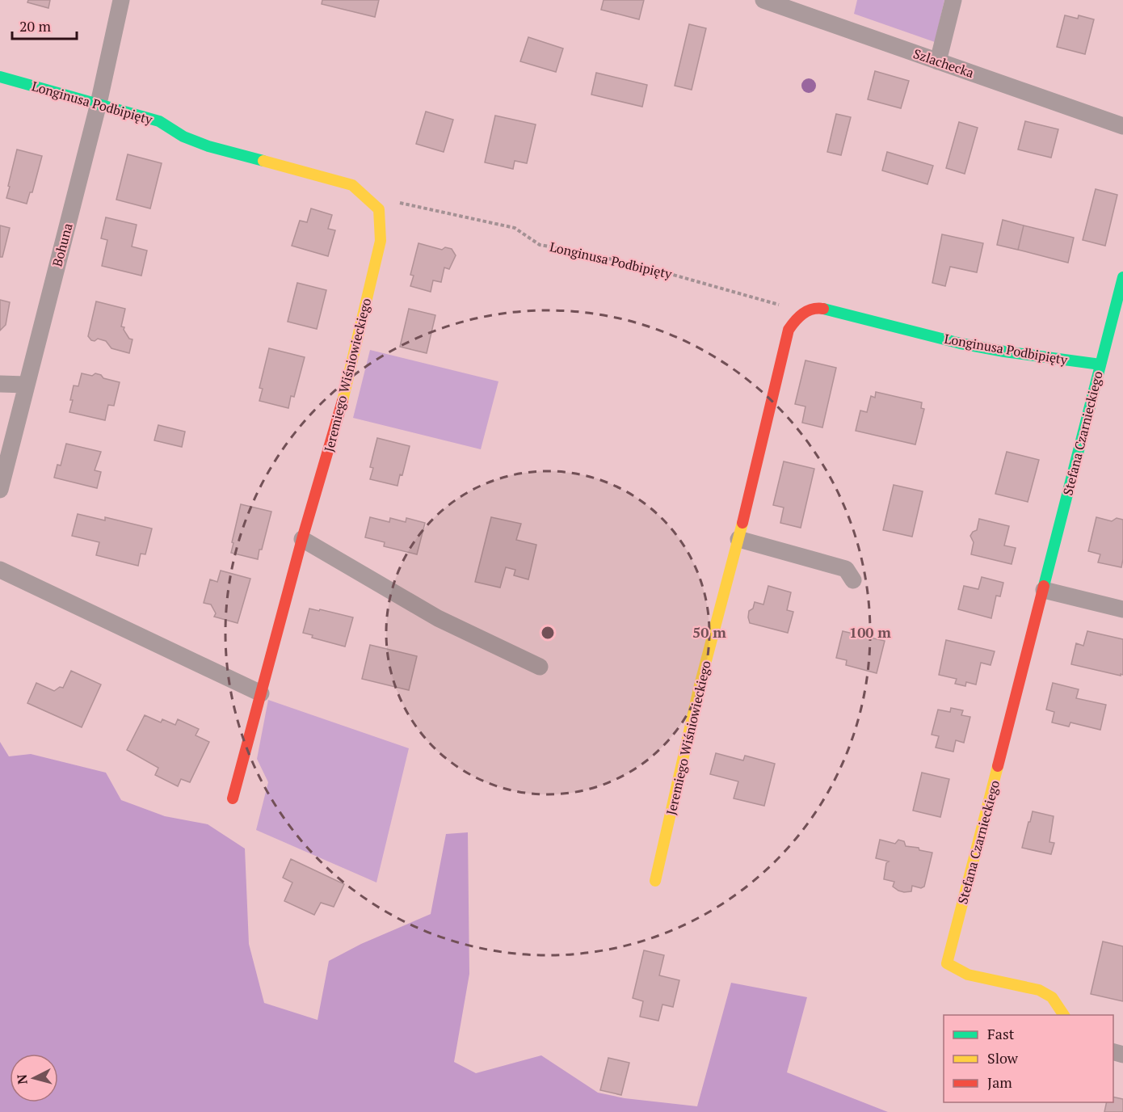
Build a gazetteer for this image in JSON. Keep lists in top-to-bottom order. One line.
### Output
{"streets":{"street":["Szlachecka","Longinusa Podbipięty","Bohuna","Jeremiego Wiśniowieckiego","Stefana Czarnieckiego"]},"crossings":[["Longinusa Podbipięty","Bohuna"],["Longinusa Podbipięty","Jeremiego Wiśniowieckiego"],["Longinusa Podbipięty","Stefana Czarnieckiego"]],"legend":["Fast","Slow","Jam"],"scale_bar":"20 m","north":"left","rings":["50 m","100 m"]}
